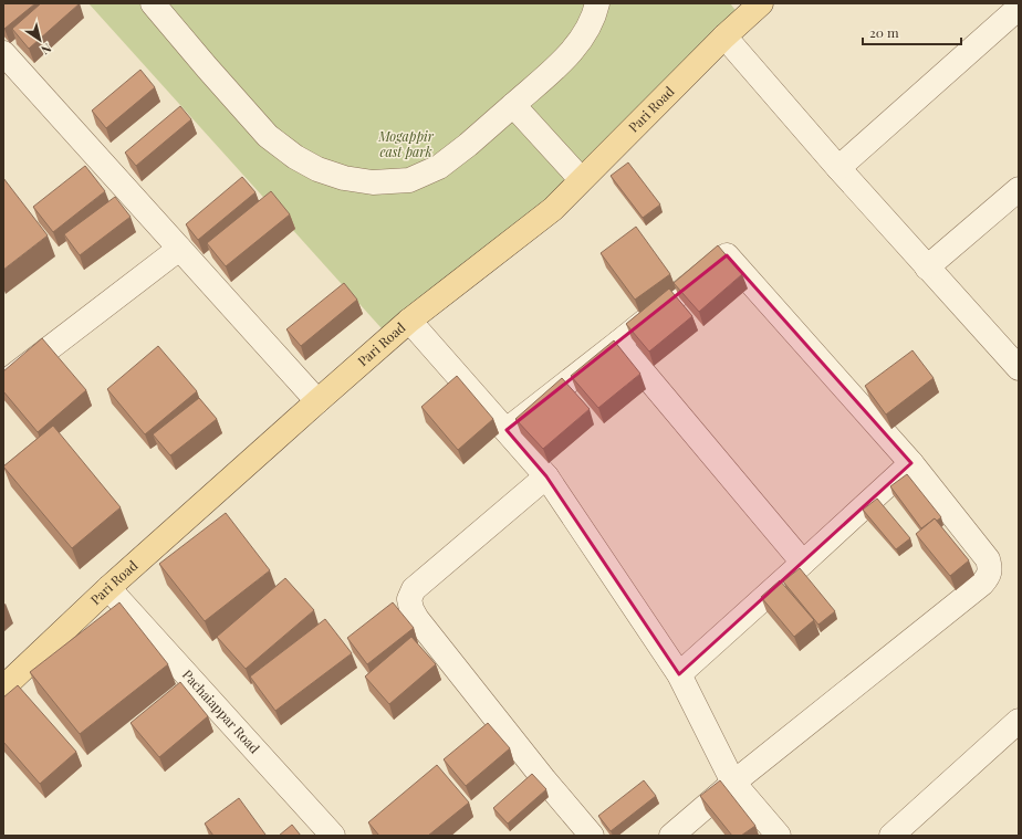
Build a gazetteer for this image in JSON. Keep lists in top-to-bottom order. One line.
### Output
{"streets":{"main road":["Pari Road"],"street":["Pachaiappar Road"]},"crossings":[["Pari Road","Pachaiappar Road"]],"parks":["Mogappir east park"],"scale_bar":"20 m","north":"bottom right"}
